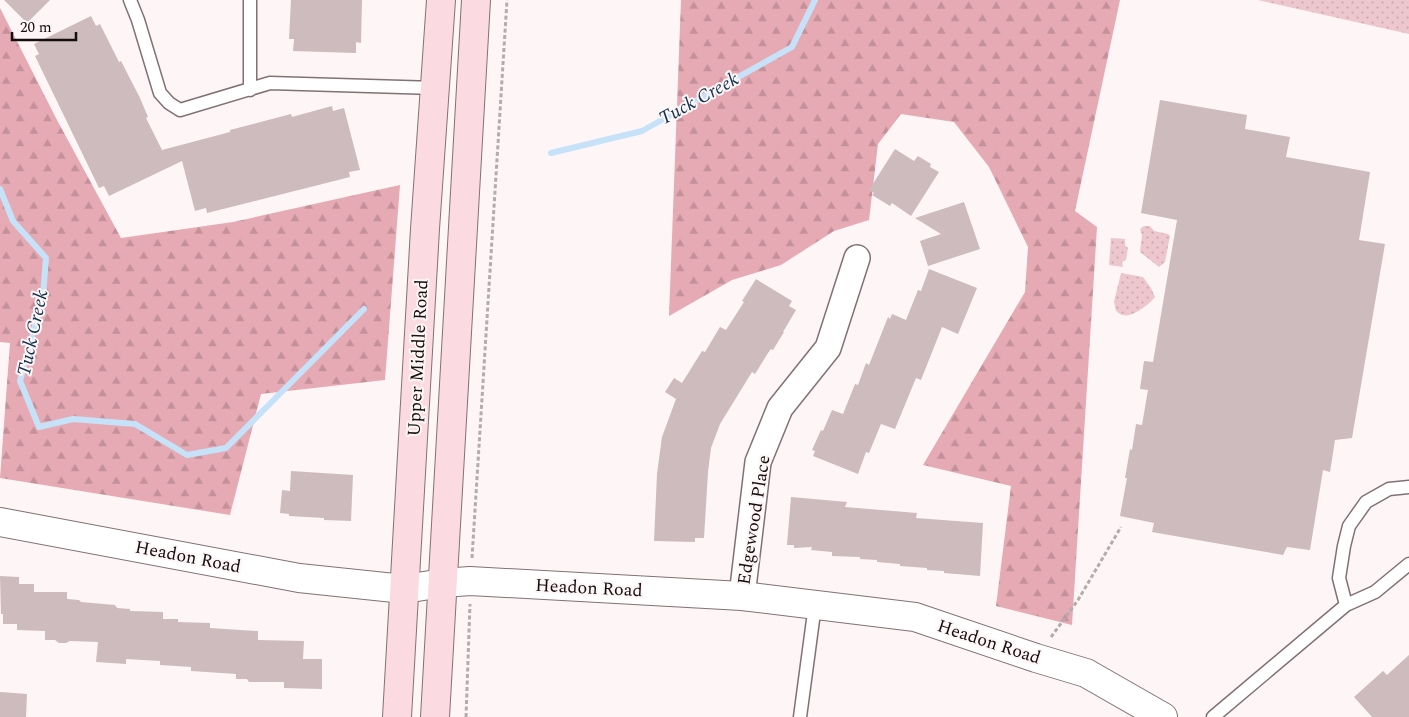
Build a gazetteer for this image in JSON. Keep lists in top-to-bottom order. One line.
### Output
{"streets":{"main road":["Upper Middle Road"],"street":["Edgewood Place","Headon Road"]},"crossings":[["Upper Middle Road","Headon Road"],["Edgewood Place","Headon Road"]],"water":["Tuck Creek"],"scale_bar":"20 m"}
